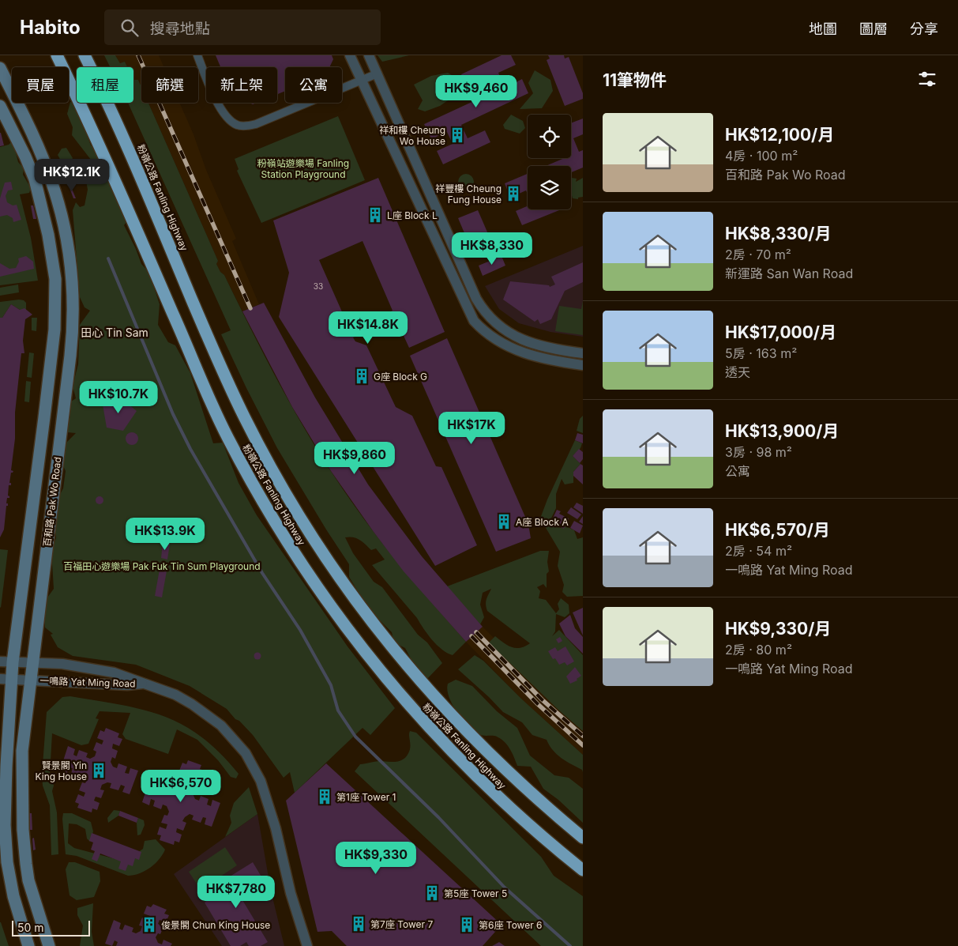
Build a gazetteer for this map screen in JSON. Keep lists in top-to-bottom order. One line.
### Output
{"streets":{"highway":["粉嶺公路 Fanling Highway"],"main road":["百和路 Pak Wo Road"],"street":["一鳴路 Yat Ming Road"]},"crossings":[["百和路 Pak Wo Road","一鳴路 Yat Ming Road"]],"districts":["田心 Tin Sam"],"parks":["粉嶺站遊樂場 Fanling Station Playground","百福田心遊樂場 Pak Fuk Tin Sum Playground"],"places":{"building":["祥和樓 Cheung Wo House","祥豐樓 Cheung Fung House","L座 Block L","G座 Block G","A座 Block A","賢景閣 Yin King House","第1座 Tower 1","第5座 Tower 5","第7座 Tower 7","俊景閣 Chun King House","第6座 Tower 6"]},"house_numbers":["33"],"scale_bar":"50 m","page":{"header":"Habito","search":"搜尋地點","nav":["地圖","圖層","分享"],"heading":"11筆物件","chip":["買屋","租屋","篩選","新上架","公寓"],"price":["HK$9,460","HK$12.1K","HK$8,330","HK$14.8K","HK$10.7K","HK$17K","HK$9,860","HK$13.9K","HK$6,570","HK$9,330","HK$7,780"],"list":[{"name":"HK$12,100/月","note":"4房 · 100 m² · 百和路 Pak Wo Road"},{"name":"HK$8,330/月","note":"2房 · 70 m² · 新運路 San Wan Road"},{"name":"HK$17,000/月","note":"5房 · 163 m² · 透天"},{"name":"HK$13,900/月","note":"3房 · 98 m² · 公寓"},{"name":"HK$6,570/月","note":"2房 · 54 m² · 一鳴路 Yat Ming Road"},{"name":"HK$9,330/月","note":"2房 · 80 m² · 一鳴路 Yat Ming Road"}],"scale":"50 m"}}
